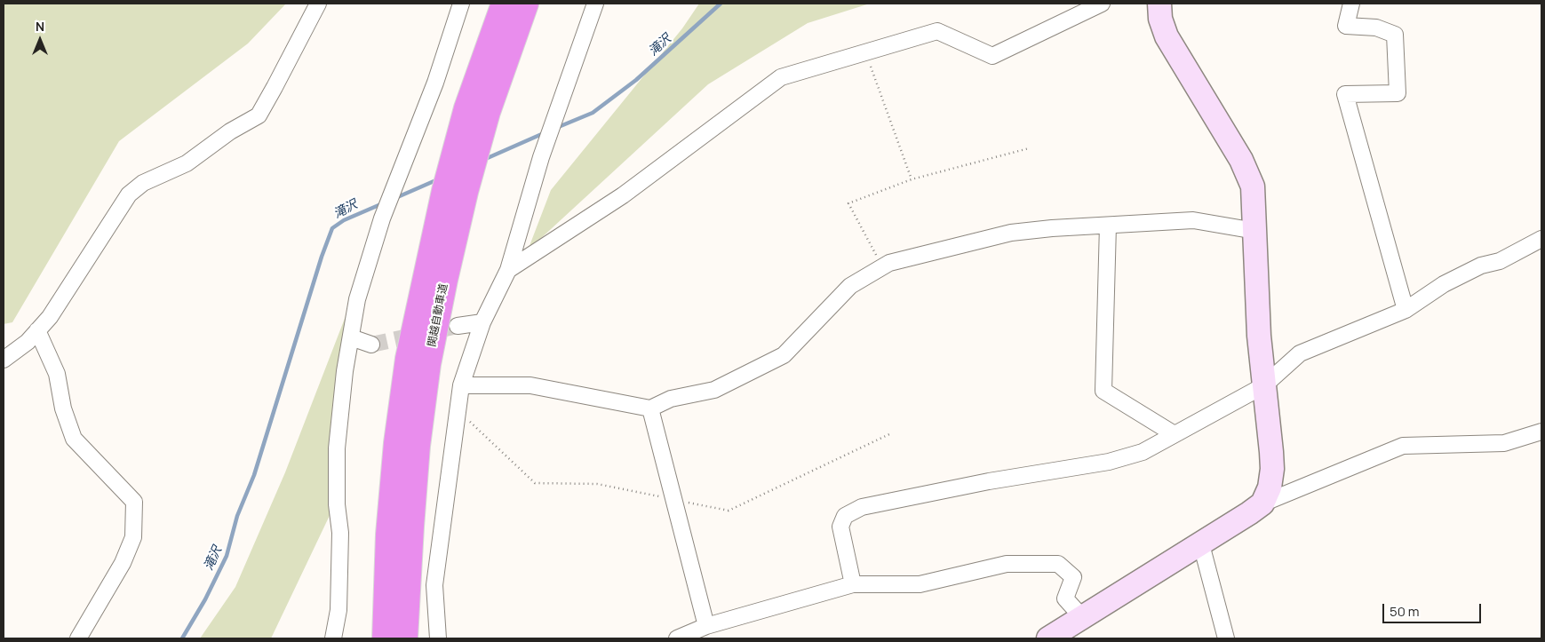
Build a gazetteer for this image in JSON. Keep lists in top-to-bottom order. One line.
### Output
{"streets":{"highway":["関越自動車道"]},"water":["滝沢"],"scale_bar":"50 m","north":"top"}
